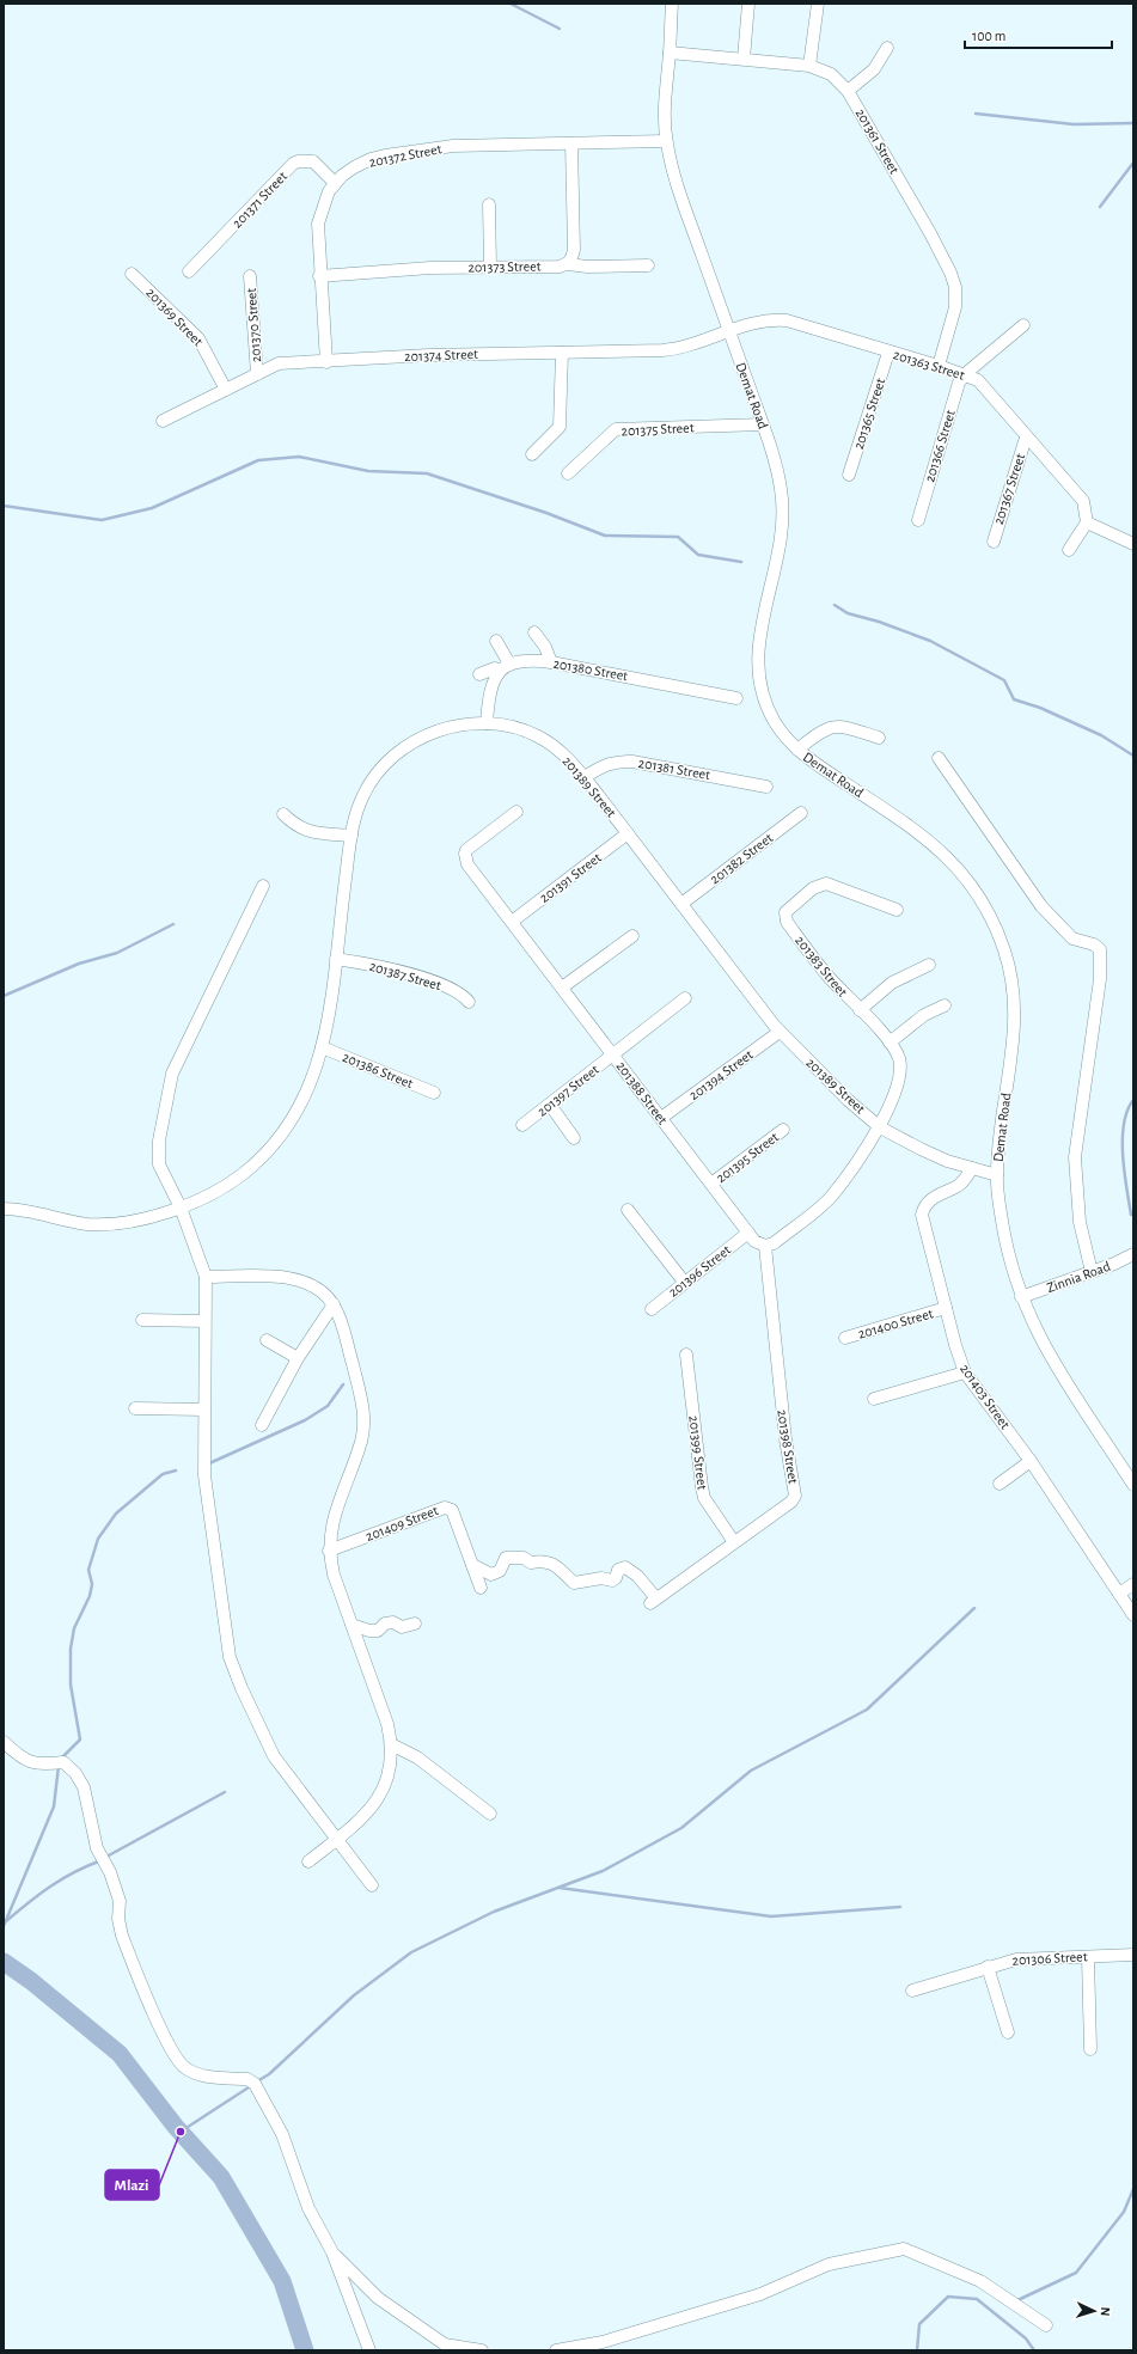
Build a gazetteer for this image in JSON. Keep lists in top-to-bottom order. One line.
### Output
{"streets":{"street":["201361 Street","201372 Street","201371 Street","201373 Street","201369 Street","201370 Street","201374 Street","201363 Street","Demat Road","201365 Street","201375 Street","201366 Street","201367 Street","201380 Street","201381 Street","201389 Street","201382 Street","201391 Street","201383 Street","201387 Street","201386 Street","201394 Street","201397 Street","201388 Street","201395 Street","201396 Street","Zinnia Road","201400 Street","201403 Street","201398 Street","201399 Street","201409 Street","201306 Street"]},"crossings":[["201361 Street","201363 Street"],["201361 Street","Demat Road"],["201372 Street","201371 Street"],["201372 Street","201373 Street"],["201372 Street","201374 Street"],["201372 Street","Demat Road"],["201369 Street","201374 Street"],["201370 Street","201374 Street"],["201374 Street","201363 Street"],["201374 Street","Demat Road"],["201363 Street","Demat Road"],["201363 Street","201365 Street"],["201363 Street","201366 Street"],["201363 Street","201367 Street"],["Demat Road","201375 Street"],["Demat Road","201389 Street"],["Demat Road","Zinnia Road"],["201381 Street","201389 Street"],["201389 Street","201382 Street"],["201389 Street","201391 Street"],["201389 Street","201383 Street"],["201389 Street","201387 Street"],["201389 Street","201386 Street"],["201389 Street","201394 Street"],["201389 Street","201403 Street"],["201391 Street","201388 Street"],["201394 Street","201388 Street"],["201397 Street","201388 Street"],["201388 Street","201395 Street"],["201388 Street","201396 Street"],["201388 Street","201398 Street"],["201400 Street","201403 Street"],["201398 Street","201399 Street"],["201398 Street","201409 Street"]],"places":["Mlazi"],"scale_bar":"100 m","north":"right"}
